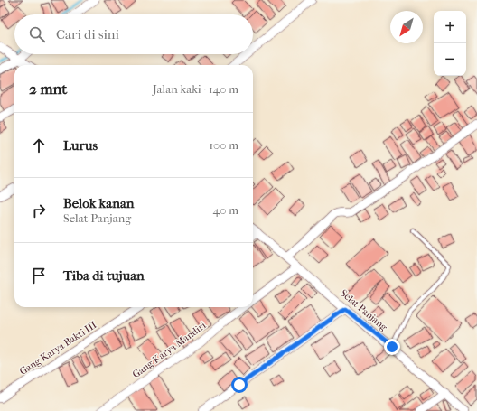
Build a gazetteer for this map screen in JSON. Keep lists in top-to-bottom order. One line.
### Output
{"streets":{"street":["Selat Panjang","Gang Karya Bakti III","Gang Karya Mandiri"]},"crossings":[["Selat Panjang","Gang Karya Mandiri"]],"north":"bottom left","page":{"map_buttons":["+","−"],"search":"Cari di sini","heading":["2 mnt","Jalan kaki · 140 m"],"list":[["Lurus","100 m"],["Belok kanan","Selat Panjang","40 m"],"Tiba di tujuan"]}}
